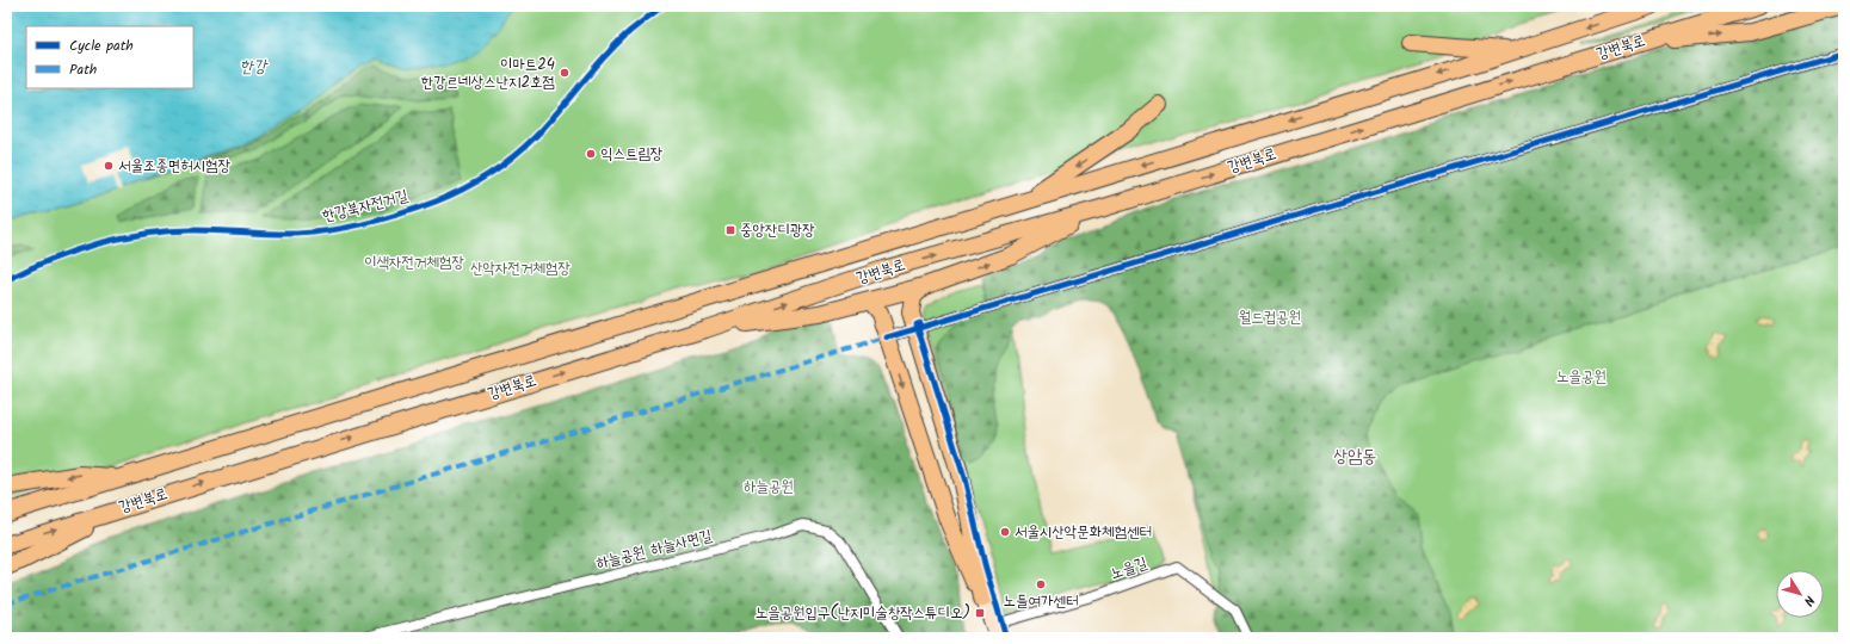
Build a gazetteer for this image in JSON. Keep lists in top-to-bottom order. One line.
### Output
{"streets":{"highway":["강변북로"],"street":["하늘공원 하늘사면길","노을길"],"cycle path":["한강북자전거길"]},"districts":["상암동"],"water":["한강"],"parks":["이색자전거체험장","산악자전거체험장","월드컵공원","노을공원","하늘공원"],"places":{"other":["이마트24 한강르네상스난지2호점","익스트림장","서울조종면허시험장","서울시산악문화체험센터","노들여가센터"],"transit":["중앙잔디광장","노을공원입구(난지미술창작스튜디오)"]},"legend":["Cycle path","Path"],"north":"bottom right"}
